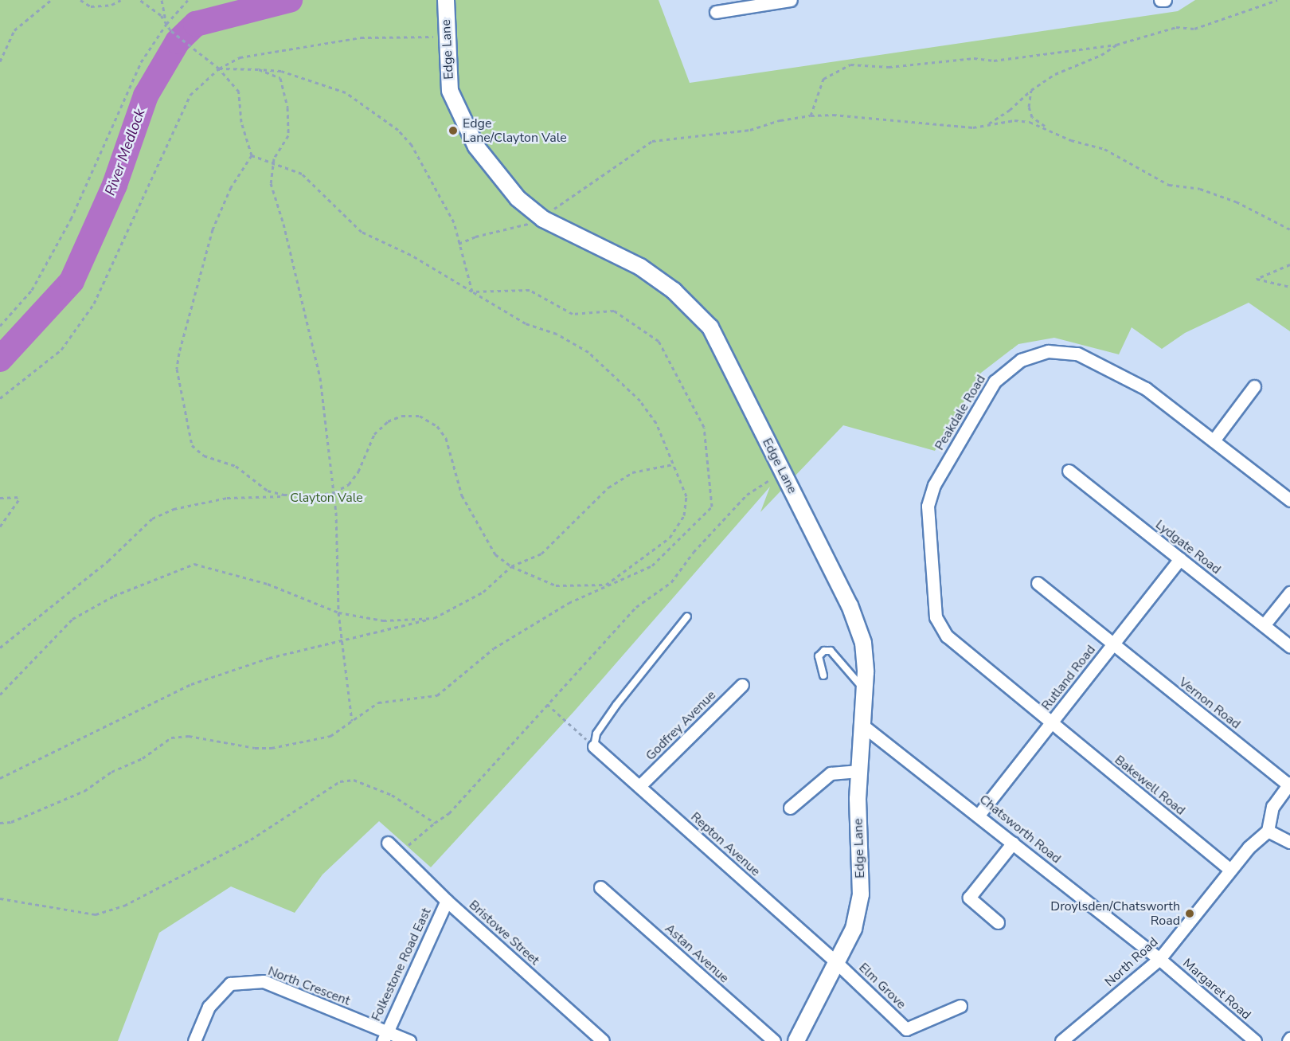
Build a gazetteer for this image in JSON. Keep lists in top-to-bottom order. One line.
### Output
{"streets":{"street":["Edge Lane","Peakdale Road","Lydgate Road","Rutland Road","Vernon Road","Godfrey Avenue","Bakewell Road","Chatsworth Road","Repton Avenue","Bristowe Street","Astan Avenue","North Road","Folkestone Road East","North Crescent","Elm Grove","Margaret Road"]},"crossings":[["Edge Lane","Chatsworth Road"],["Edge Lane","Repton Avenue"],["Edge Lane","Elm Grove"],["Peakdale Road","Rutland Road"],["Peakdale Road","Bakewell Road"],["Lydgate Road","Rutland Road"],["Rutland Road","Vernon Road"],["Rutland Road","Bakewell Road"],["Rutland Road","Chatsworth Road"],["Godfrey Avenue","Repton Avenue"],["Bakewell Road","North Road"],["Chatsworth Road","North Road"],["Chatsworth Road","Margaret Road"],["Repton Avenue","Elm Grove"],["Bristowe Street","Folkestone Road East"],["North Road","Margaret Road"],["Folkestone Road East","North Crescent"]],"water":["River Medlock"],"parks":["Clayton Vale"],"places":["Edge Lane/Clayton Vale","Droylsden/Chatsworth Road"]}
